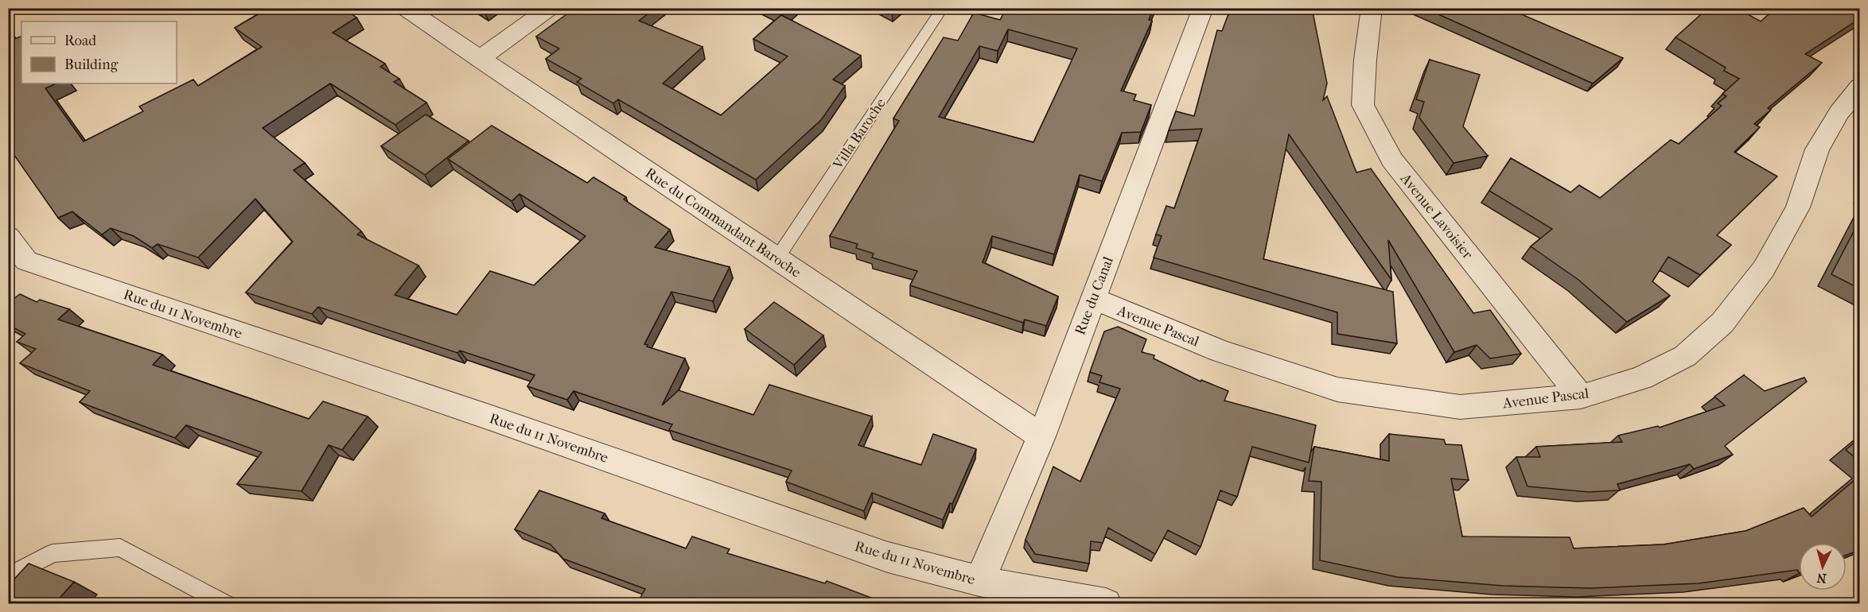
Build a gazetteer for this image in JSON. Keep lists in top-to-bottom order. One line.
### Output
{"streets":{"street":["Avenue Lavoisier","Rue du Commandant Baroche","Rue du Canal","Rue du 11 Novembre","Avenue Pascal"],"lane":["Villa Baroche"]},"crossings":[["Villa Baroche","Rue du Commandant Baroche"],["Avenue Lavoisier","Avenue Pascal"],["Rue du Commandant Baroche","Rue du Canal"],["Rue du Canal","Rue du 11 Novembre"],["Rue du Canal","Avenue Pascal"]],"legend":["Road","Building"],"north":"bottom"}
